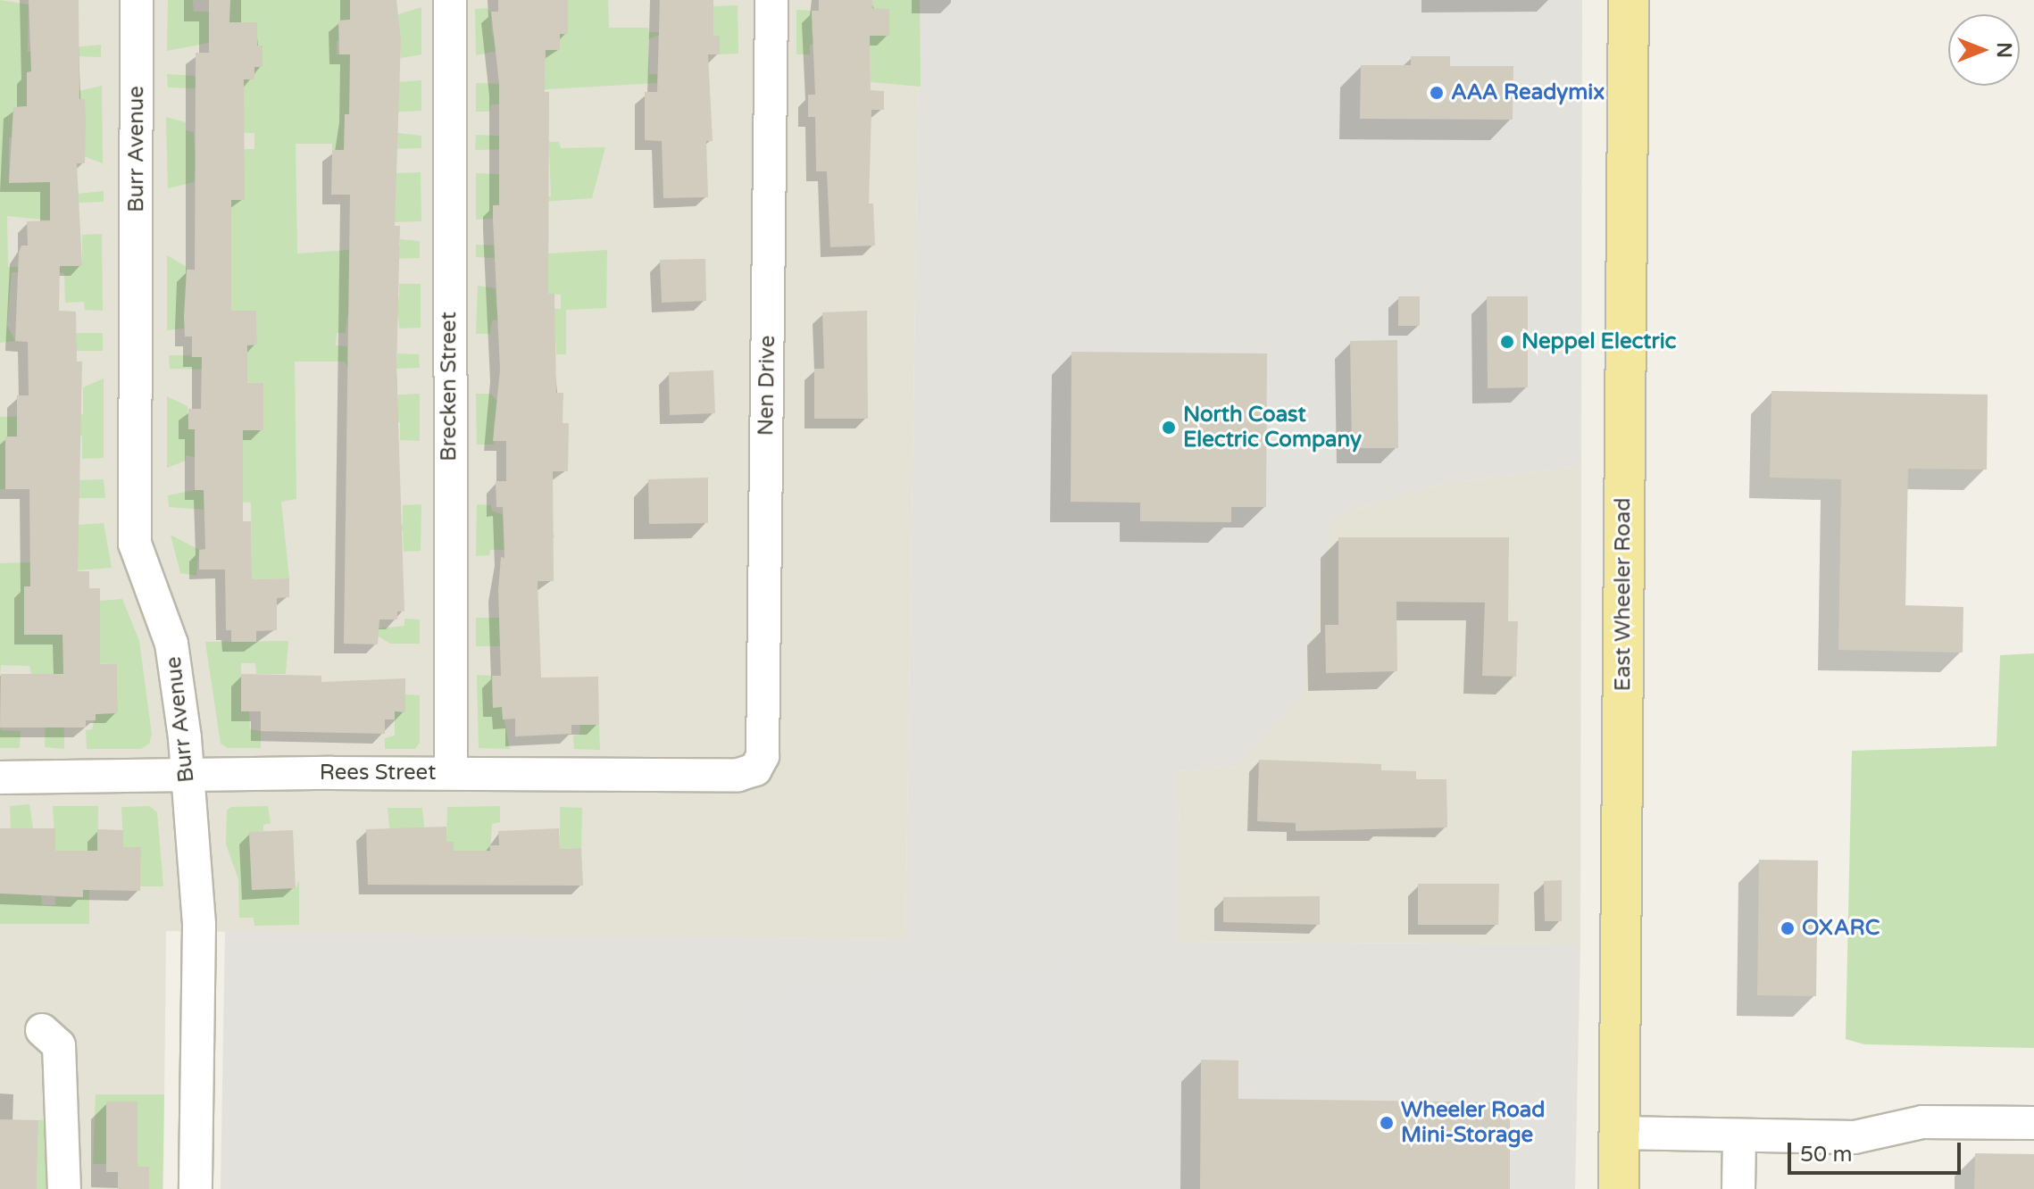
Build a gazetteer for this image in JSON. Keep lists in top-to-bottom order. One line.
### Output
{"streets":{"main road":["East Wheeler Road"],"street":["Burr Avenue","Nen Drive","Brecken Street","Rees Street"]},"crossings":[["Burr Avenue","Rees Street"],["Nen Drive","Rees Street"],["Brecken Street","Rees Street"]],"places":["AAA Readymix","Neppel Electric","North Coast Electric Company","OXARC","Wheeler Road Mini-Storage"],"scale_bar":"50 m","north":"right"}
